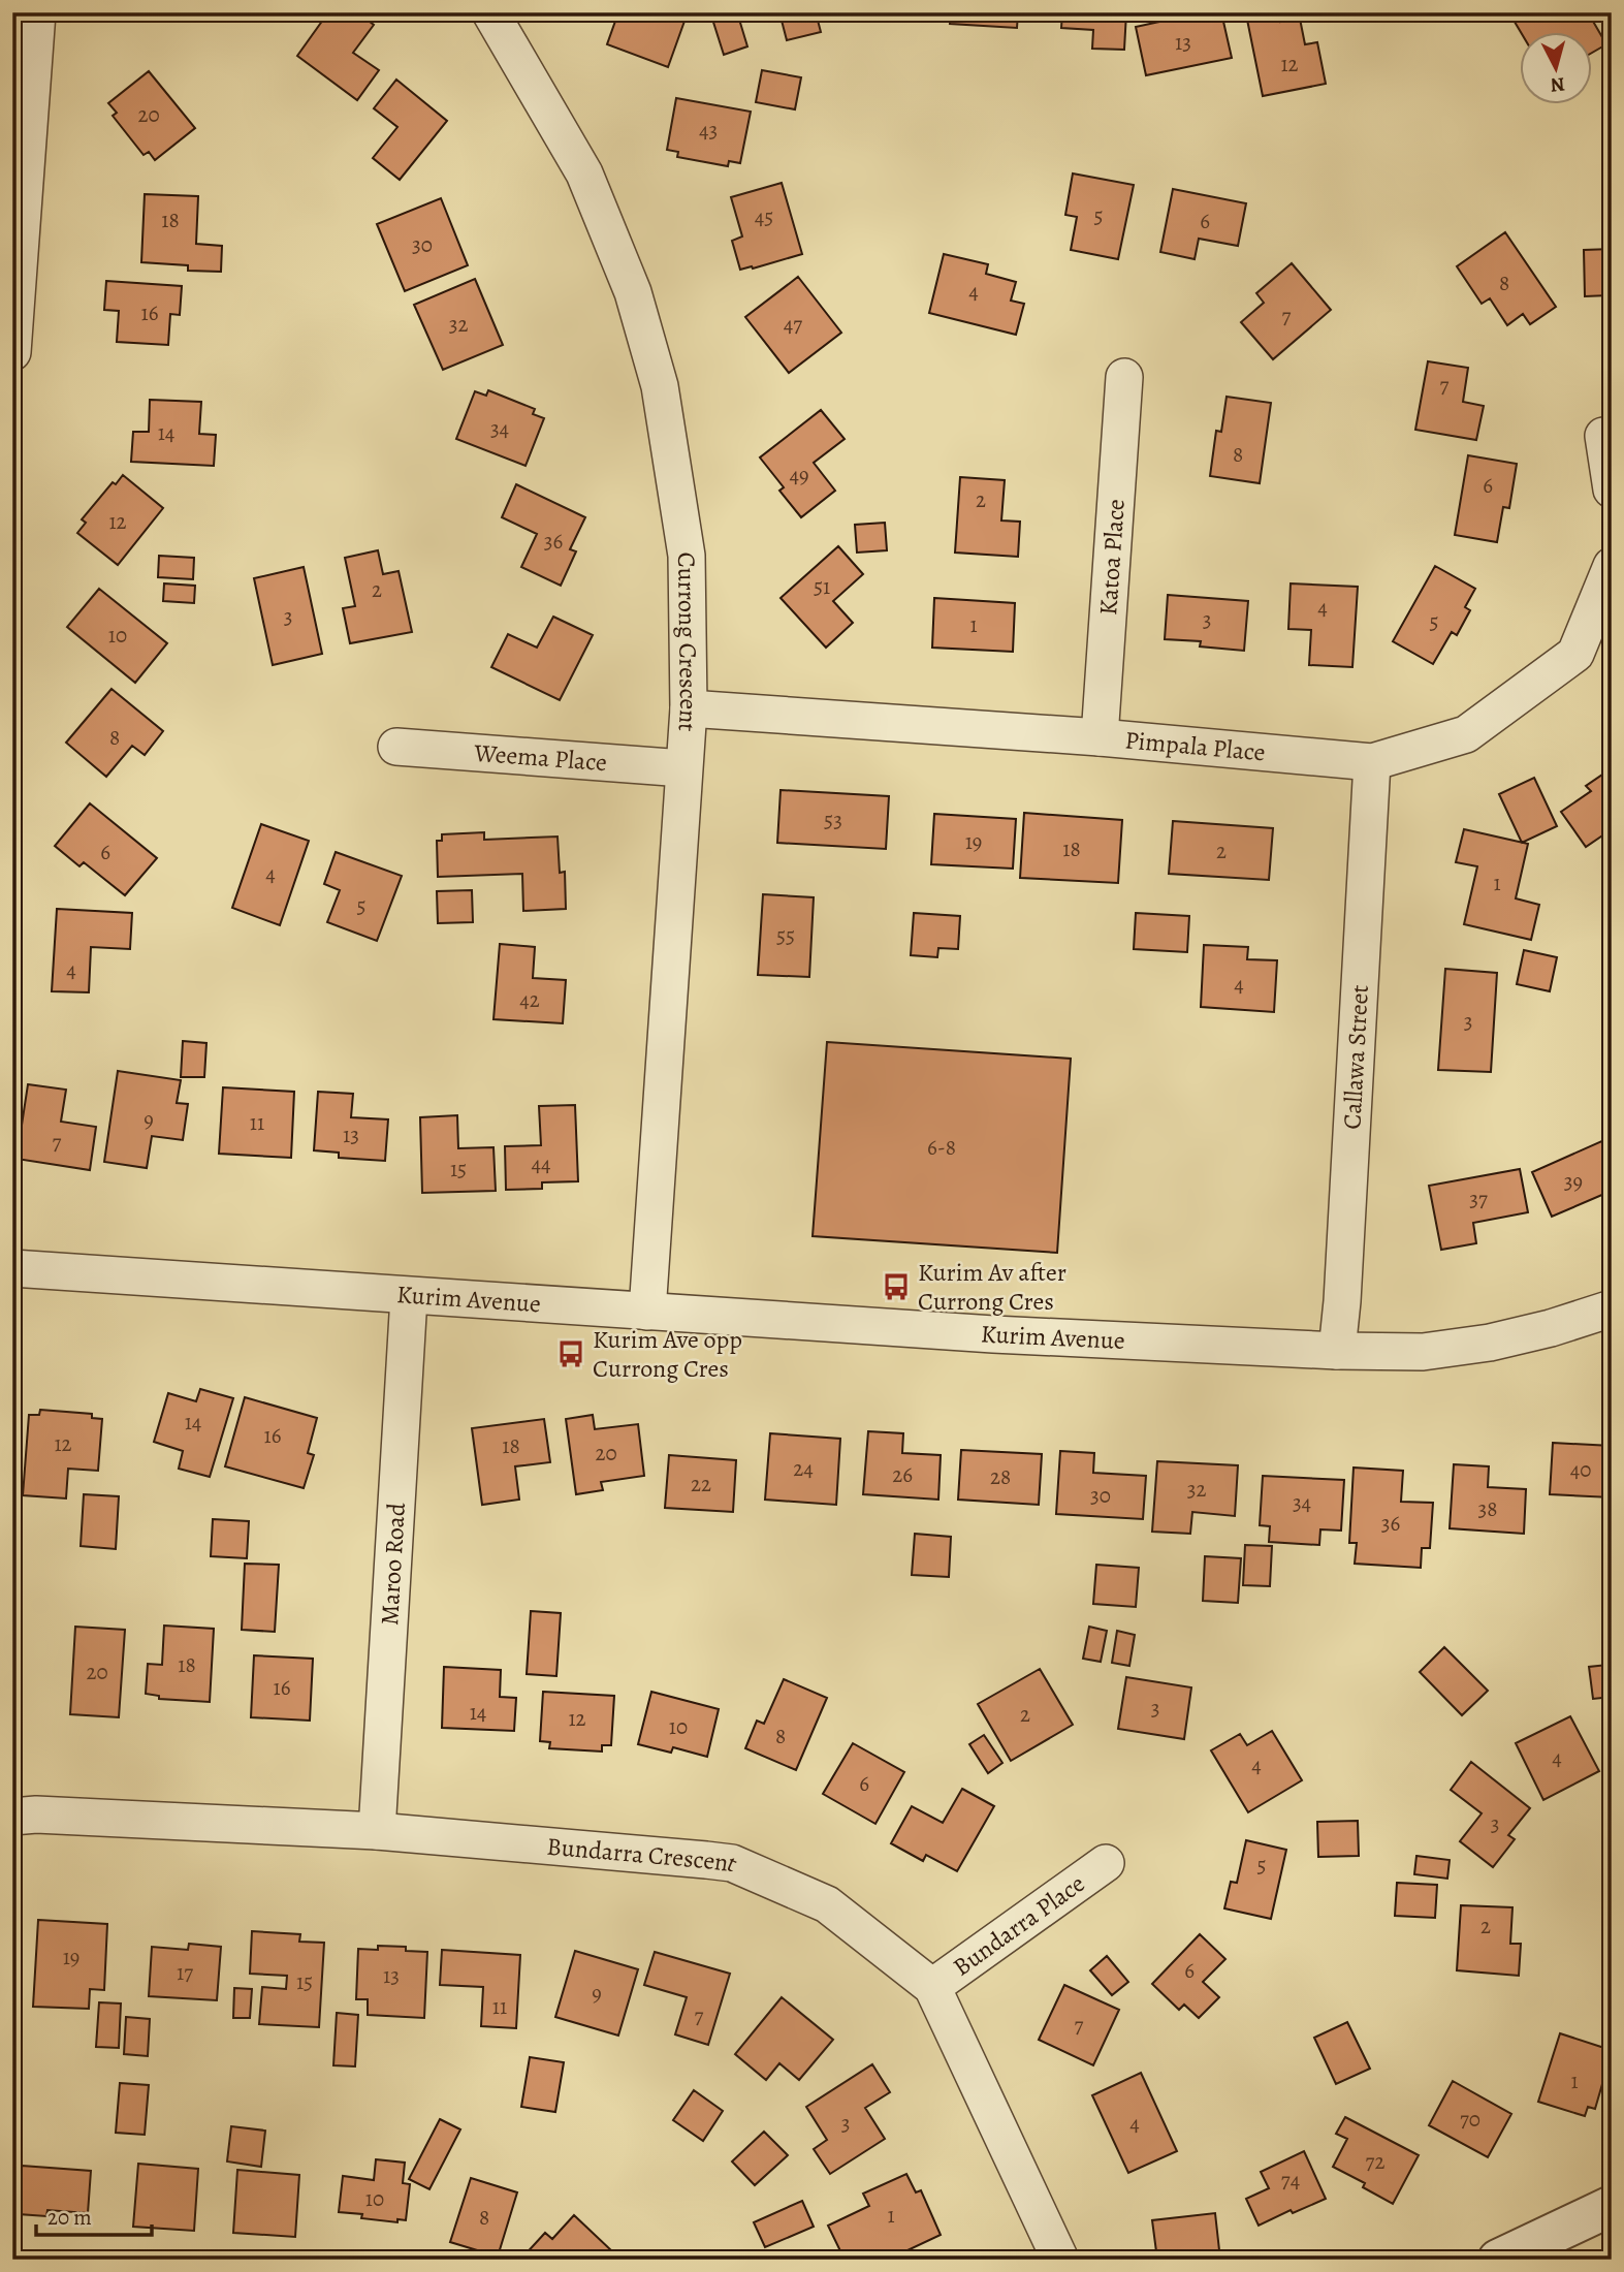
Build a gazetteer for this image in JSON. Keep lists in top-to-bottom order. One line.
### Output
{"streets":{"street":["Katoa Place","Currong Crescent","Pimpala Place","Weema Place","Callawa Street","Kurim Avenue","Maroo Road","Bundarra Crescent","Bundarra Place"]},"crossings":[["Katoa Place","Pimpala Place"],["Currong Crescent","Pimpala Place"],["Currong Crescent","Weema Place"],["Currong Crescent","Kurim Avenue"],["Pimpala Place","Callawa Street"],["Callawa Street","Kurim Avenue"],["Kurim Avenue","Maroo Road"],["Maroo Road","Bundarra Crescent"],["Bundarra Crescent","Bundarra Place"]],"places":{"bus stop":["Kurim Av after Currong Cres","Kurim Ave opp Currong Cres"]},"house_numbers":["13","12","20","43","5","45","18","6","30","8","4","16","7","32","47","7","34","14","8","49","6","2","12","36","51","2","4","3","3","5","1","10","8","53","19","18","2","6","4","1","5","55","4","4","42","3","9","11","13","7","6-8","44","15","39","37","14","16","12","18","20","24","40","26","28","22","32","30","34","38","36","18","20","16","3","14","2","12","10","8","4","4","6","3","5","2","19","6","17","13","15","9","11","7","7","1","70","3","4","72","74","10","1","8"],"scale_bar":"20 m","north":"bottom"}
